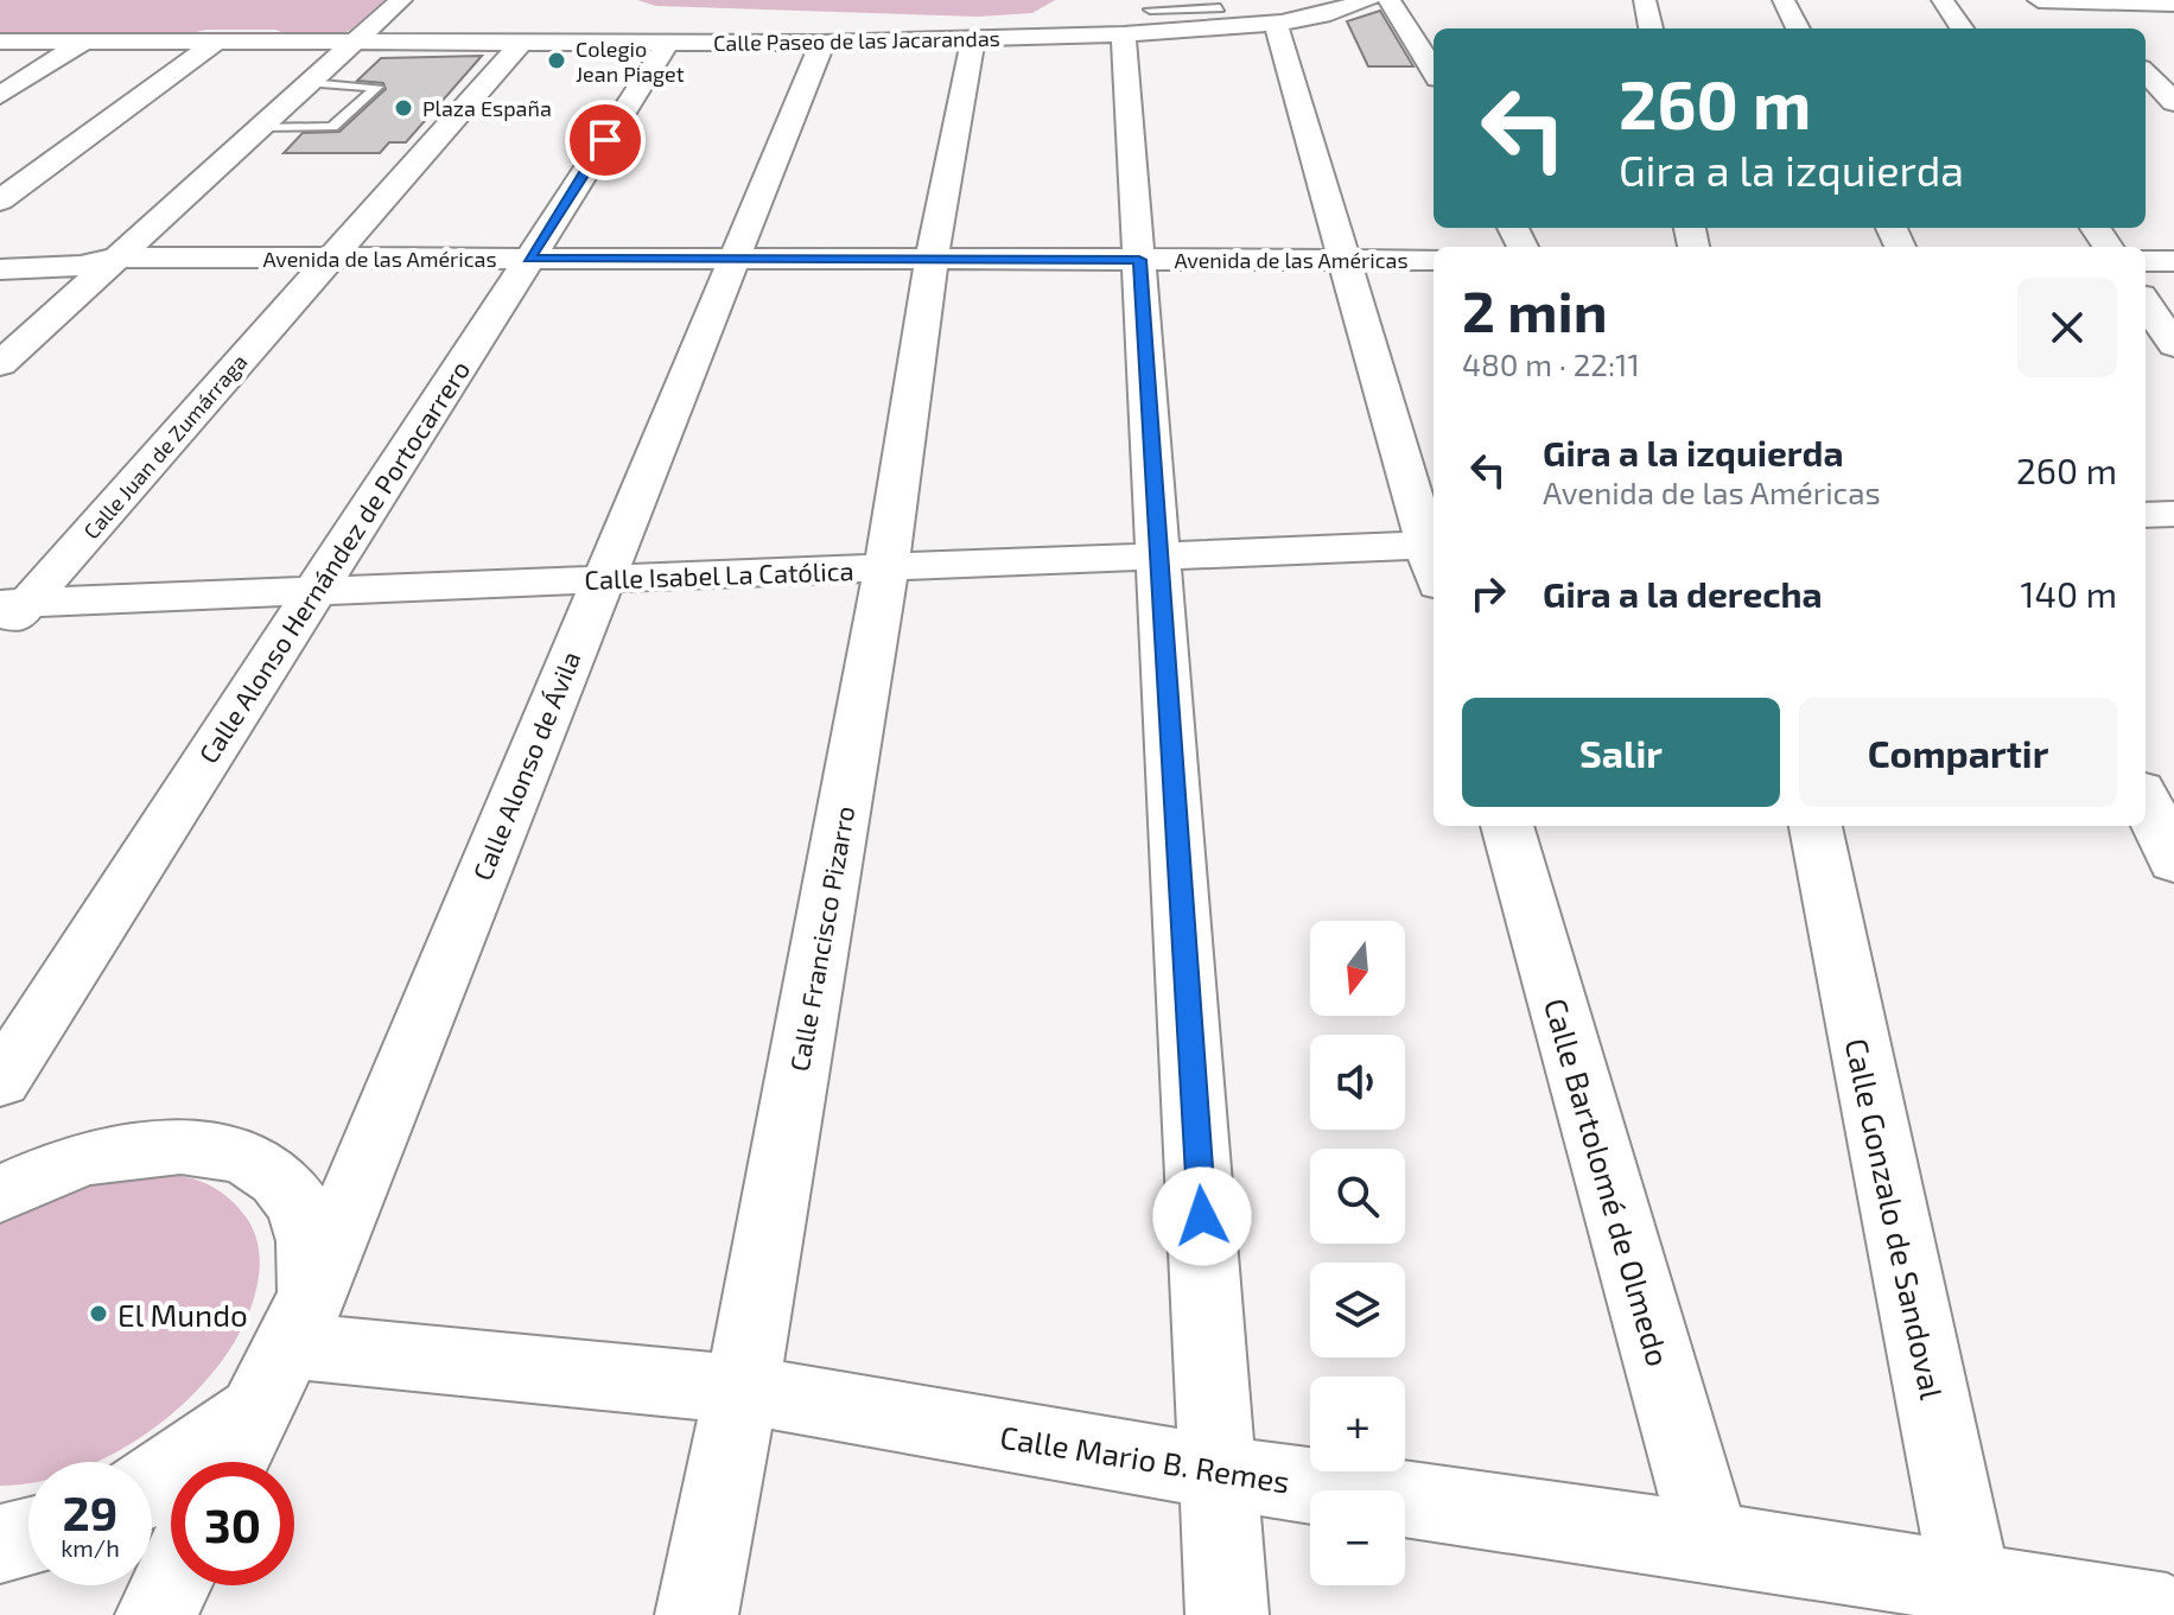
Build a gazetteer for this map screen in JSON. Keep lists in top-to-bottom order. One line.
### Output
{"streets":{"street":["Calle Paseo de las Jacarandas","Avenida de las Américas","Calle Juan de Zumárraga","Calle Alonso Hernández de Portocarrero","Calle Isabel La Católica","Calle Alonso de Ávila","Calle Francisco Pizarro","Calle Bartolomé de Olmedo","Calle Gonzalo de Sandoval","Calle Mario B. Remes"]},"crossings":[["Calle Paseo de las Jacarandas","Calle Juan de Zumárraga"],["Calle Paseo de las Jacarandas","Calle Alonso Hernández de Portocarrero"],["Calle Paseo de las Jacarandas","Calle Alonso de Ávila"],["Calle Paseo de las Jacarandas","Calle Francisco Pizarro"],["Avenida de las Américas","Calle Juan de Zumárraga"],["Avenida de las Américas","Calle Alonso Hernández de Portocarrero"],["Avenida de las Américas","Calle Alonso de Ávila"],["Avenida de las Américas","Calle Francisco Pizarro"],["Calle Juan de Zumárraga","Calle Isabel La Católica"],["Calle Alonso Hernández de Portocarrero","Calle Isabel La Católica"],["Calle Isabel La Católica","Calle Alonso de Ávila"],["Calle Isabel La Católica","Calle Francisco Pizarro"],["Calle Alonso de Ávila","Calle Mario B. Remes"],["Calle Francisco Pizarro","Calle Mario B. Remes"],["Calle Bartolomé de Olmedo","Calle Mario B. Remes"],["Calle Gonzalo de Sandoval","Calle Mario B. Remes"]],"places":["Colegio Jean Piaget","Plaza España","El Mundo"],"north":"bottom","page":{"turn":["260 m","Gira a la izquierda"],"heading":["2 min","480 m · 22:11"],"list":[{"name":"Gira a la izquierda","note":"Avenida de las Américas","value":"260 m"},{"name":"Gira a la derecha","value":"140 m"}],"buttons":["Salir","Compartir"],"map_buttons":["+","−"],"speed":"29 km/h","limit":"30"}}
